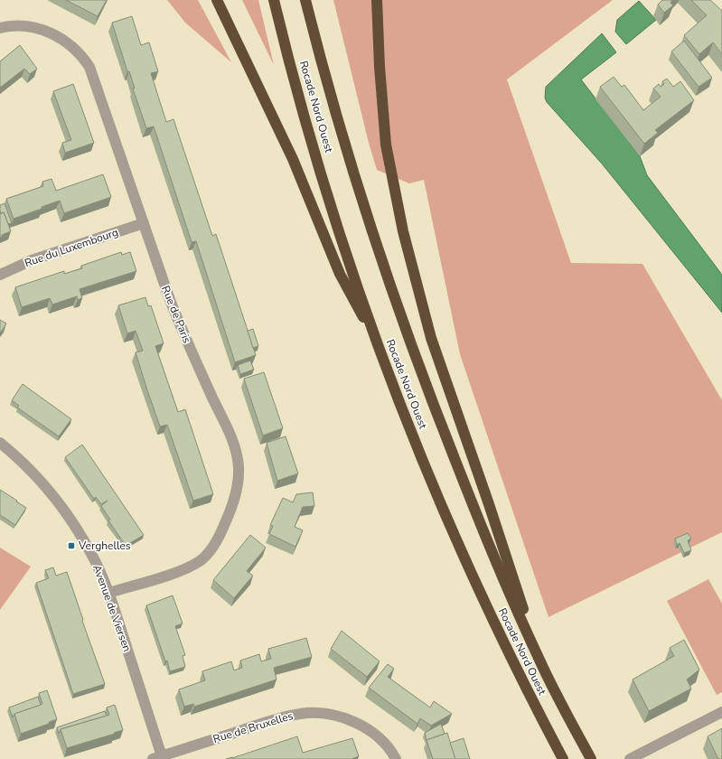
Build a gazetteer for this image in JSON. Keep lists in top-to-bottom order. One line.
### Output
{"streets":{"highway":["Rocade Nord Ouest"],"street":["Rue du Luxembourg","Rue de Paris","Avenue de Viersen","Rue de Bruxelles"]},"crossings":[["Rue du Luxembourg","Rue de Paris"],["Rue de Paris","Avenue de Viersen"],["Avenue de Viersen","Rue de Bruxelles"]],"places":{"transit":["Verghelles"]}}
